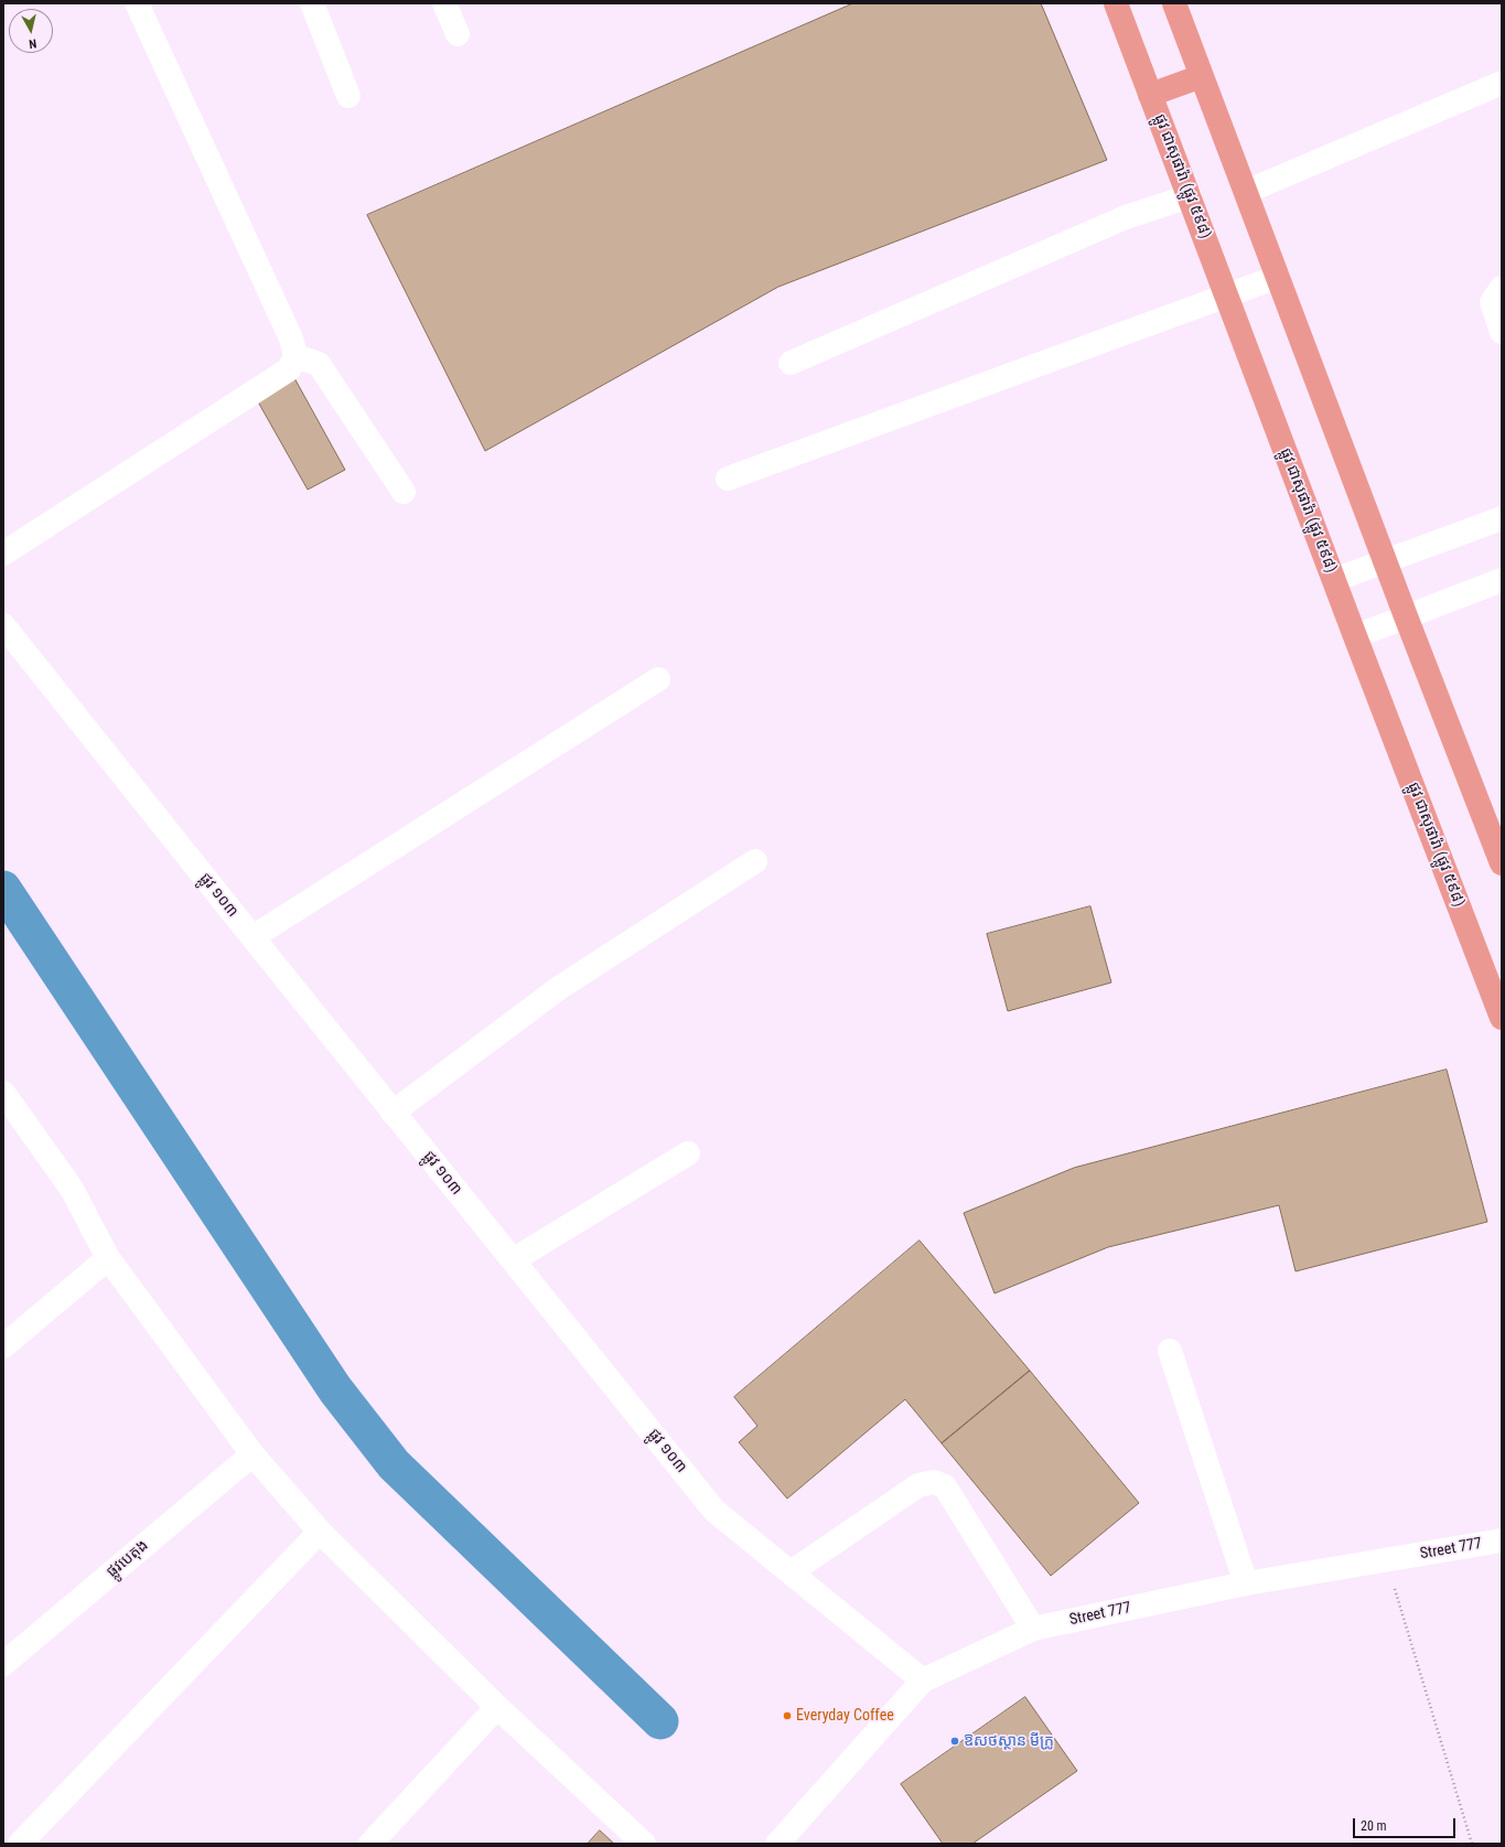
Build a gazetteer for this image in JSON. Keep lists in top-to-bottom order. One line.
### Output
{"streets":{"main road":["ផ្លូវ ជាសុផារ៉ា (ផ្លូវ ៥៩៨)"],"street":["ផ្លូវ ១០៣","Street 777","ផ្លូវបេតុង"]},"crossings":[["ផ្លូវ ១០៣","Street 777"]],"places":["Everyday Coffee","ឱសថស្ថាន មីក្រូ"],"scale_bar":"20 m","north":"bottom"}
